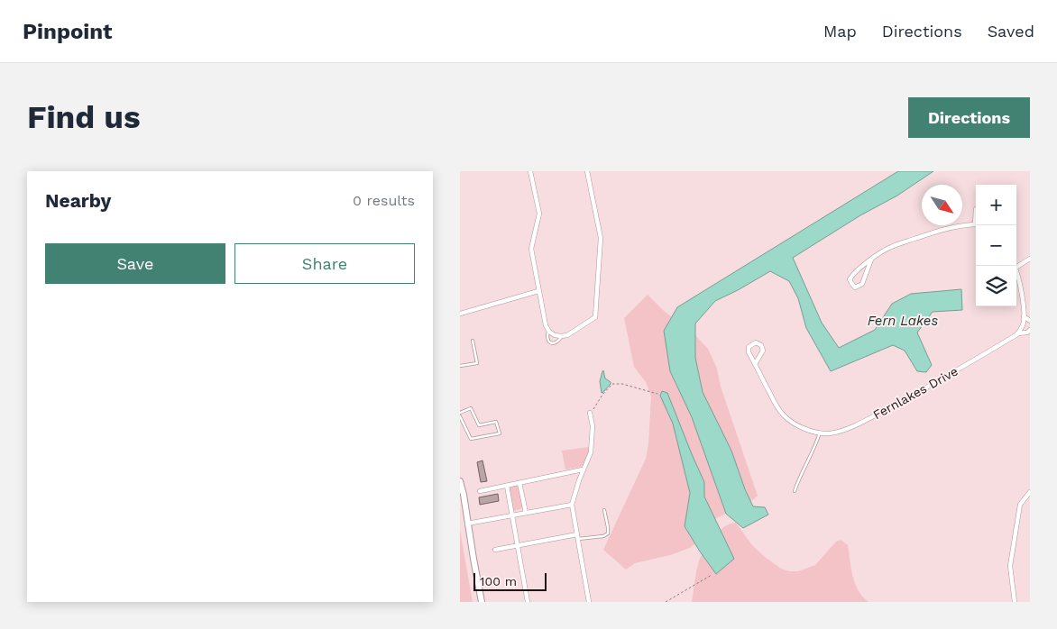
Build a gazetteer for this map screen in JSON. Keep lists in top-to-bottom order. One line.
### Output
{"streets":{"street":["Fernlakes Drive"]},"water":["Fern Lakes"],"scale_bar":"100 m","north":"bottom right","page":{"header":"Pinpoint","nav":["Map","Directions","Saved"],"buttons":["Directions",["Save","Share"]],"title":"Find us","heading":["Nearby","0 results"],"map_buttons":["+","−"],"scale":"100 m"}}
